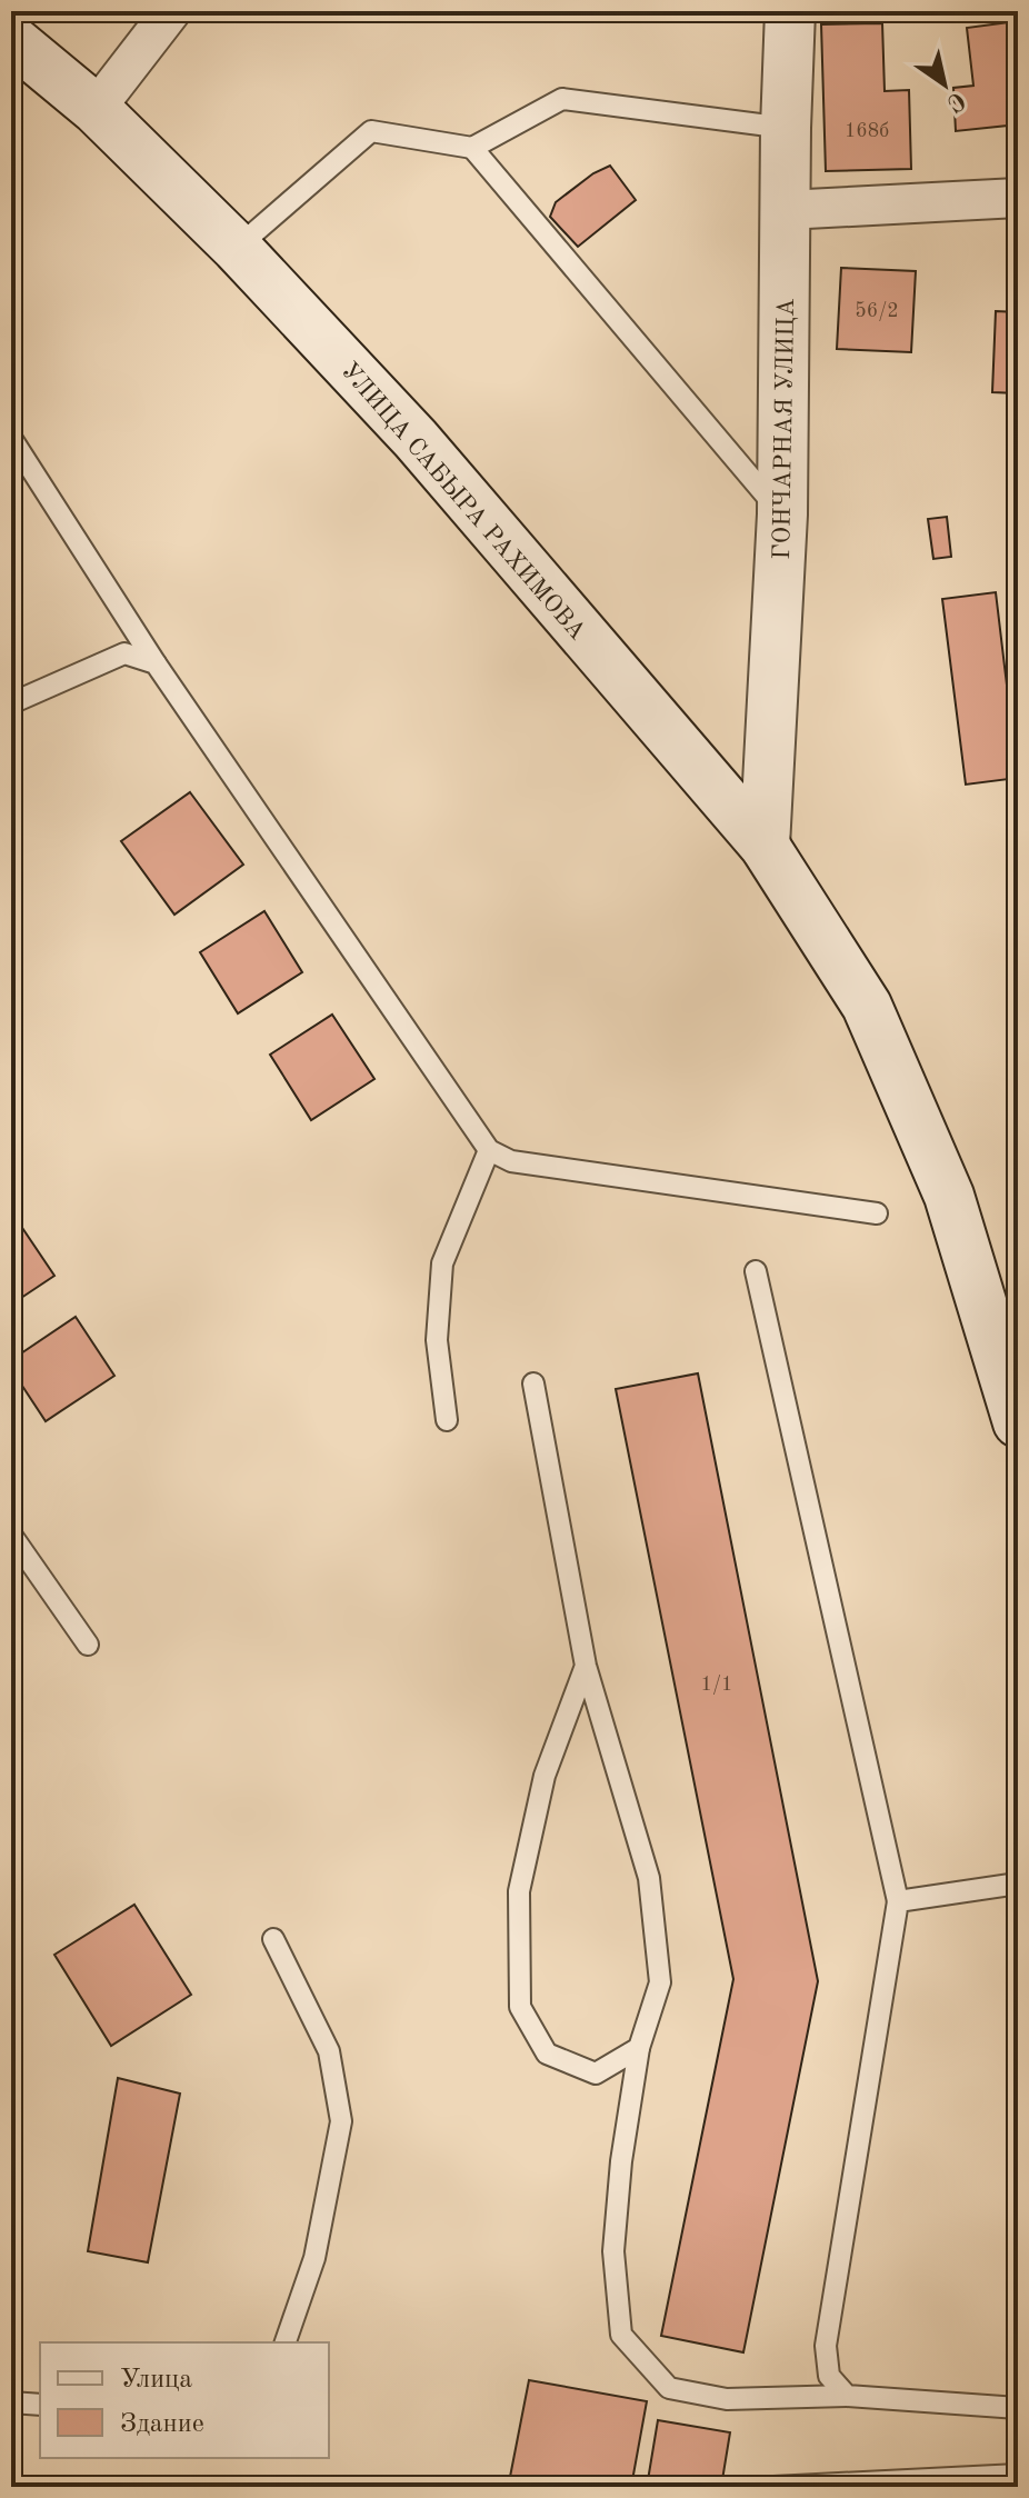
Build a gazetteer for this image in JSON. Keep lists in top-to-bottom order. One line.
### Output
{"streets":{"main road":["ГОНЧАРНАЯ УЛИЦА","УЛИЦА САБЫРА РАХИМОВА"]},"crossings":[["ГОНЧАРНАЯ УЛИЦА","УЛИЦА САБЫРА РАХИМОВА"]],"house_numbers":["168б","56/2","1/1"],"legend":["Улица","Здание"],"north":"bottom right"}
